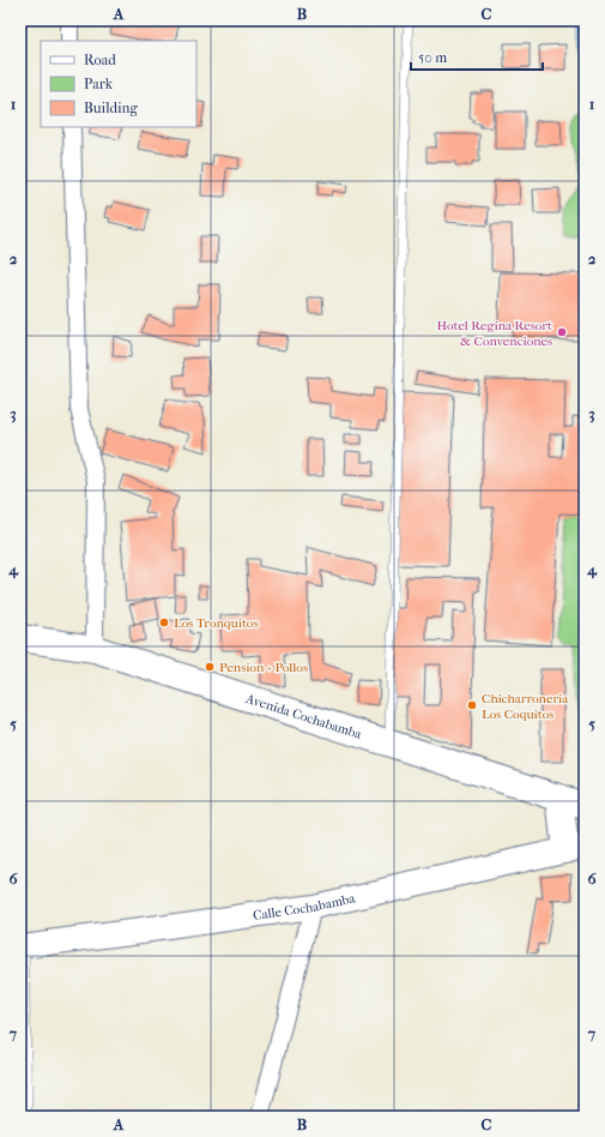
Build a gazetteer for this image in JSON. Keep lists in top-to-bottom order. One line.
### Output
{"streets":{"main road":["Avenida Cochabamba"],"street":["Calle Cochabamba"]},"places":["Hotel Regina Resort & Convenciones","Los Tronquitos","Pension + Pollos","Chicharroneria Los Coquitos"],"legend":["Road","Park","Building"],"scale_bar":"50 m","grid":{"columns":["A","B","C"],"rows":["1","2","3","4","5","6","7"]}}
